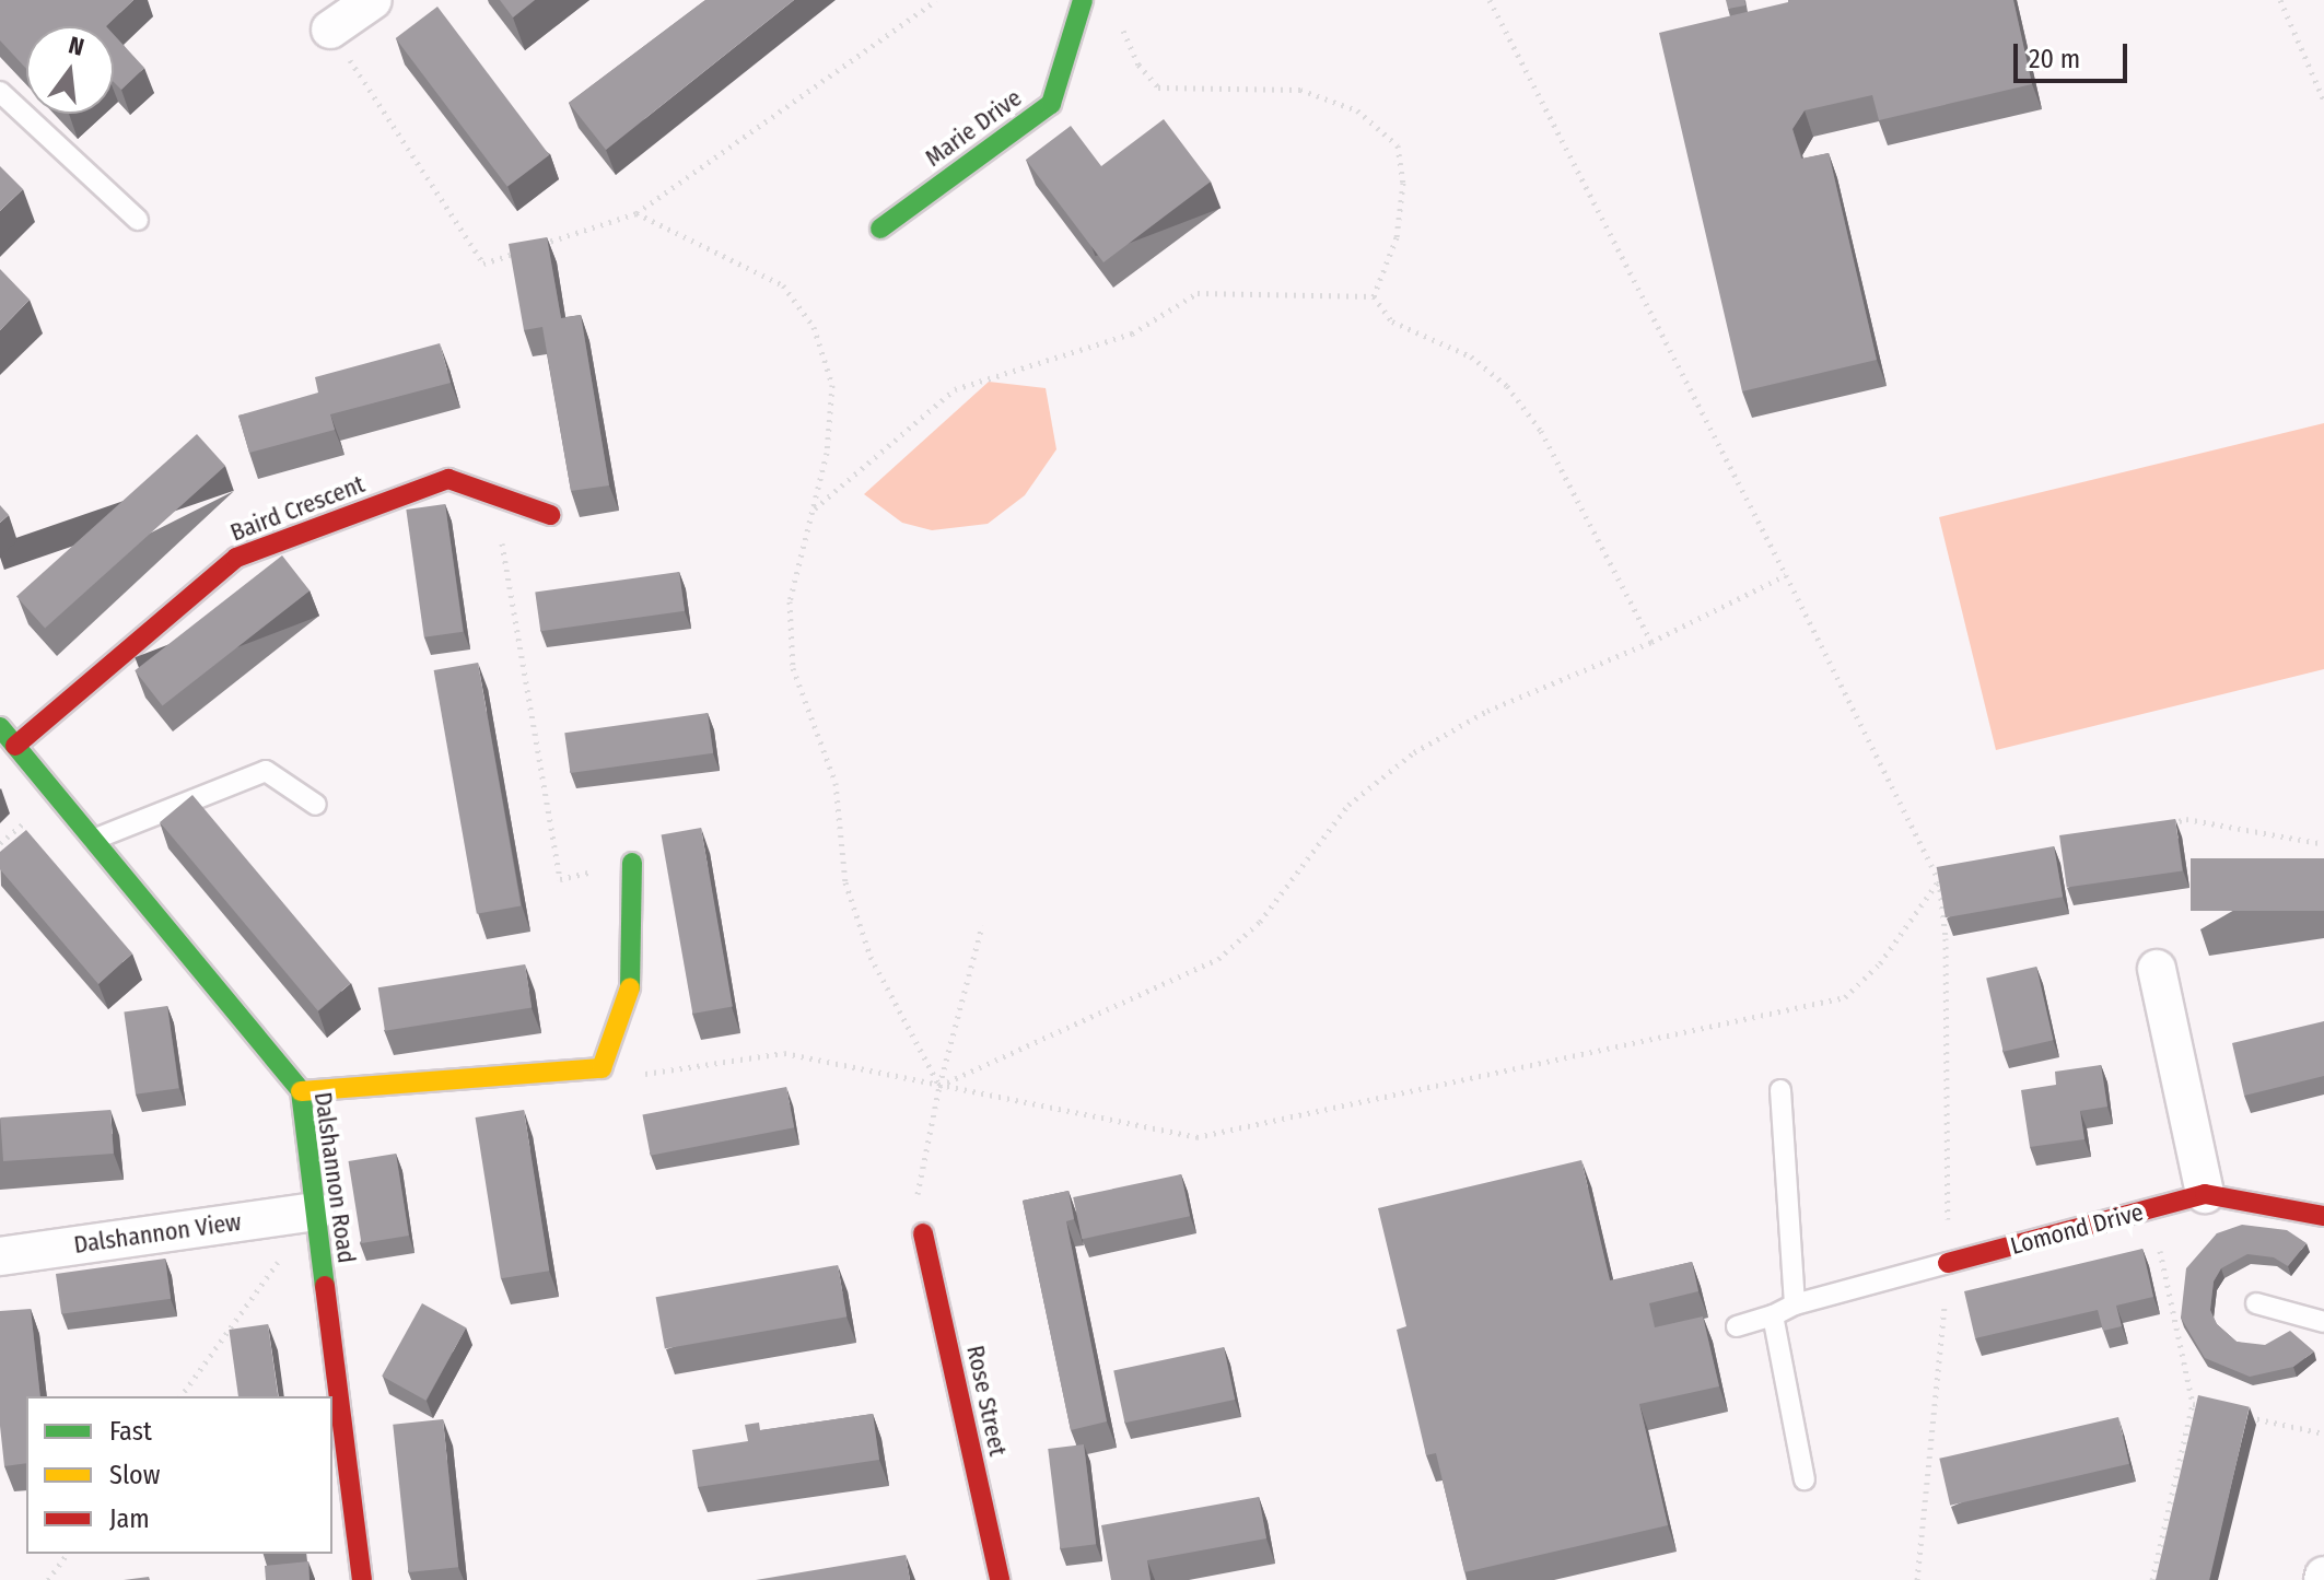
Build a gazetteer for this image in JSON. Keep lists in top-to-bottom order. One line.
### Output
{"streets":{"street":["Marie Drive","Baird Crescent","Dalshannon Road","Lomond Drive","Dalshannon View","Rose Street"]},"crossings":[["Baird Crescent","Dalshannon Road"],["Dalshannon Road","Dalshannon View"]],"legend":["Fast","Slow","Jam"],"scale_bar":"20 m","north":"top"}
